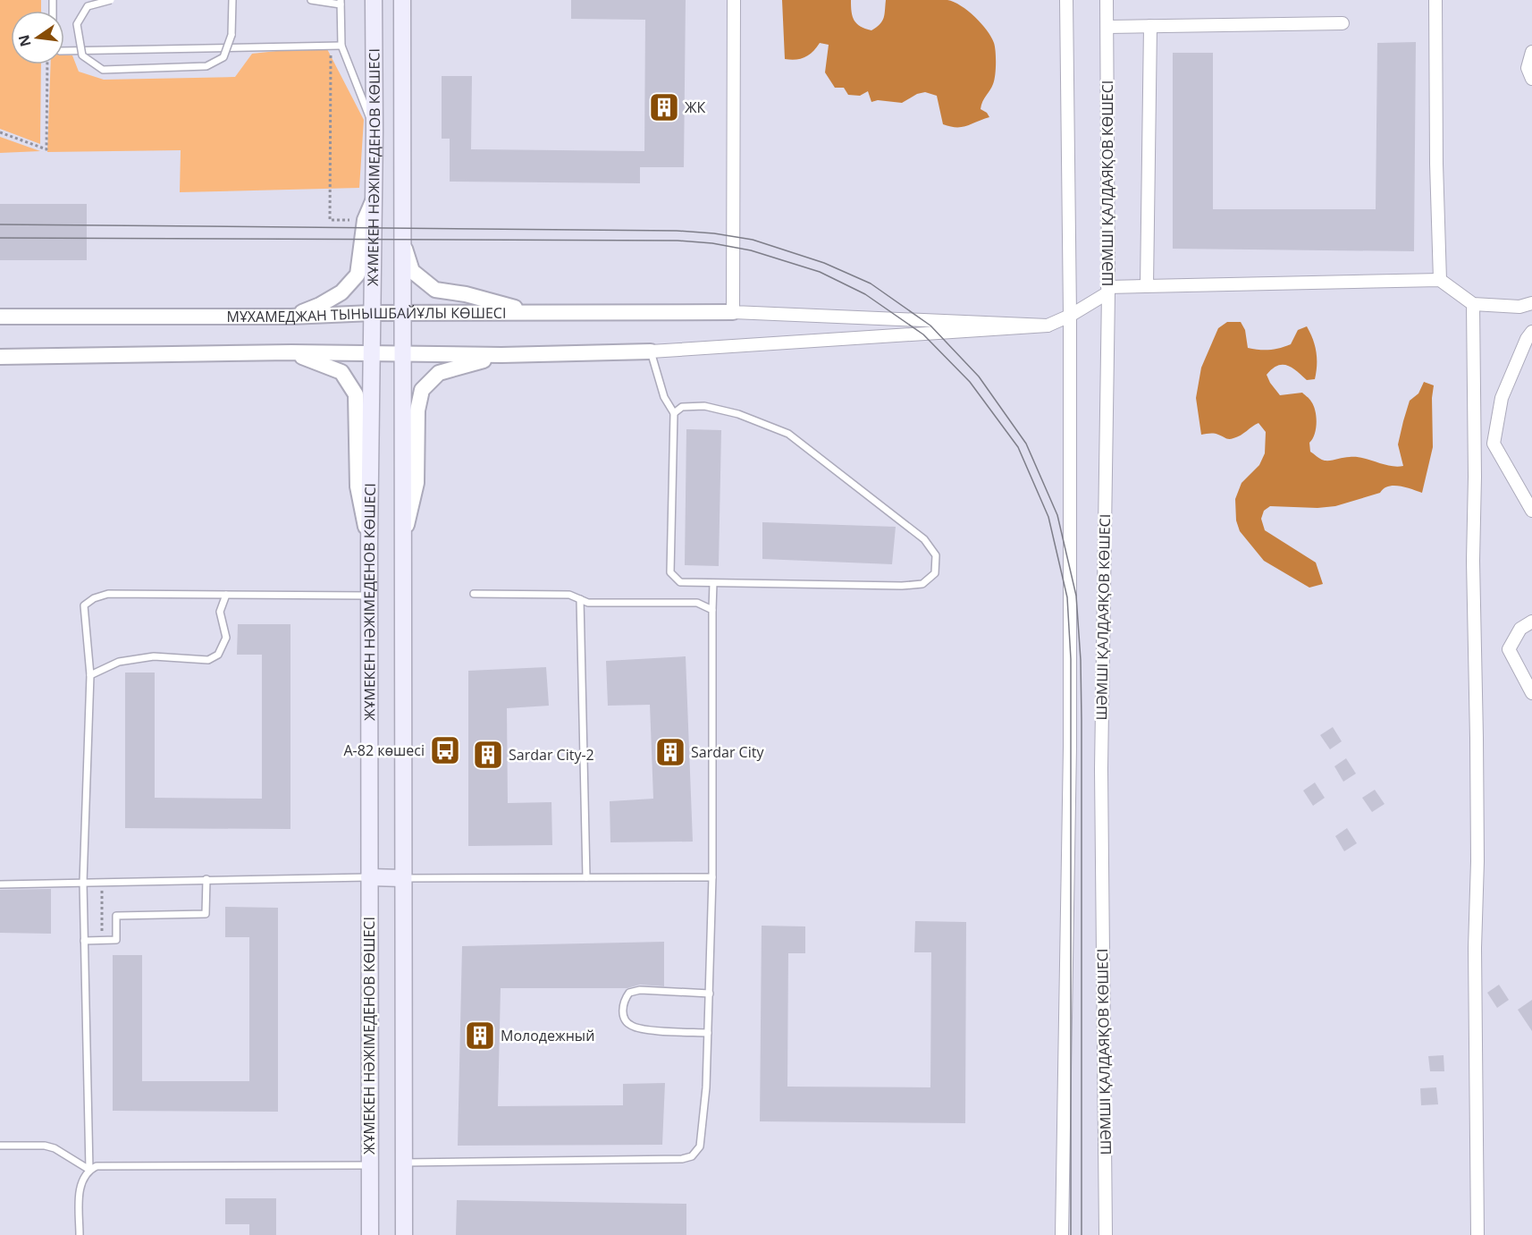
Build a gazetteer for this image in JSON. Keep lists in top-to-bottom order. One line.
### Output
{"streets":{"main road":["ЖҰМЕКЕН НӘЖІМЕДЕНОВ КӨШЕСІ"],"street":["ШӘМШІ ҚАЛДАЯҚОВ КӨШЕСІ","МҰХАМЕДЖАН ТЫНЫШБАЙҰЛЫ КӨШЕСІ"]},"crossings":[["ЖҰМЕКЕН НӘЖІМЕДЕНОВ КӨШЕСІ","МҰХАМЕДЖАН ТЫНЫШБАЙҰЛЫ КӨШЕСІ"]],"places":{"building":["ЖК","Sardar City","Sardar City-2","Молодежный"],"bus stop":["A-82 көшесі"]},"north":"left"}
